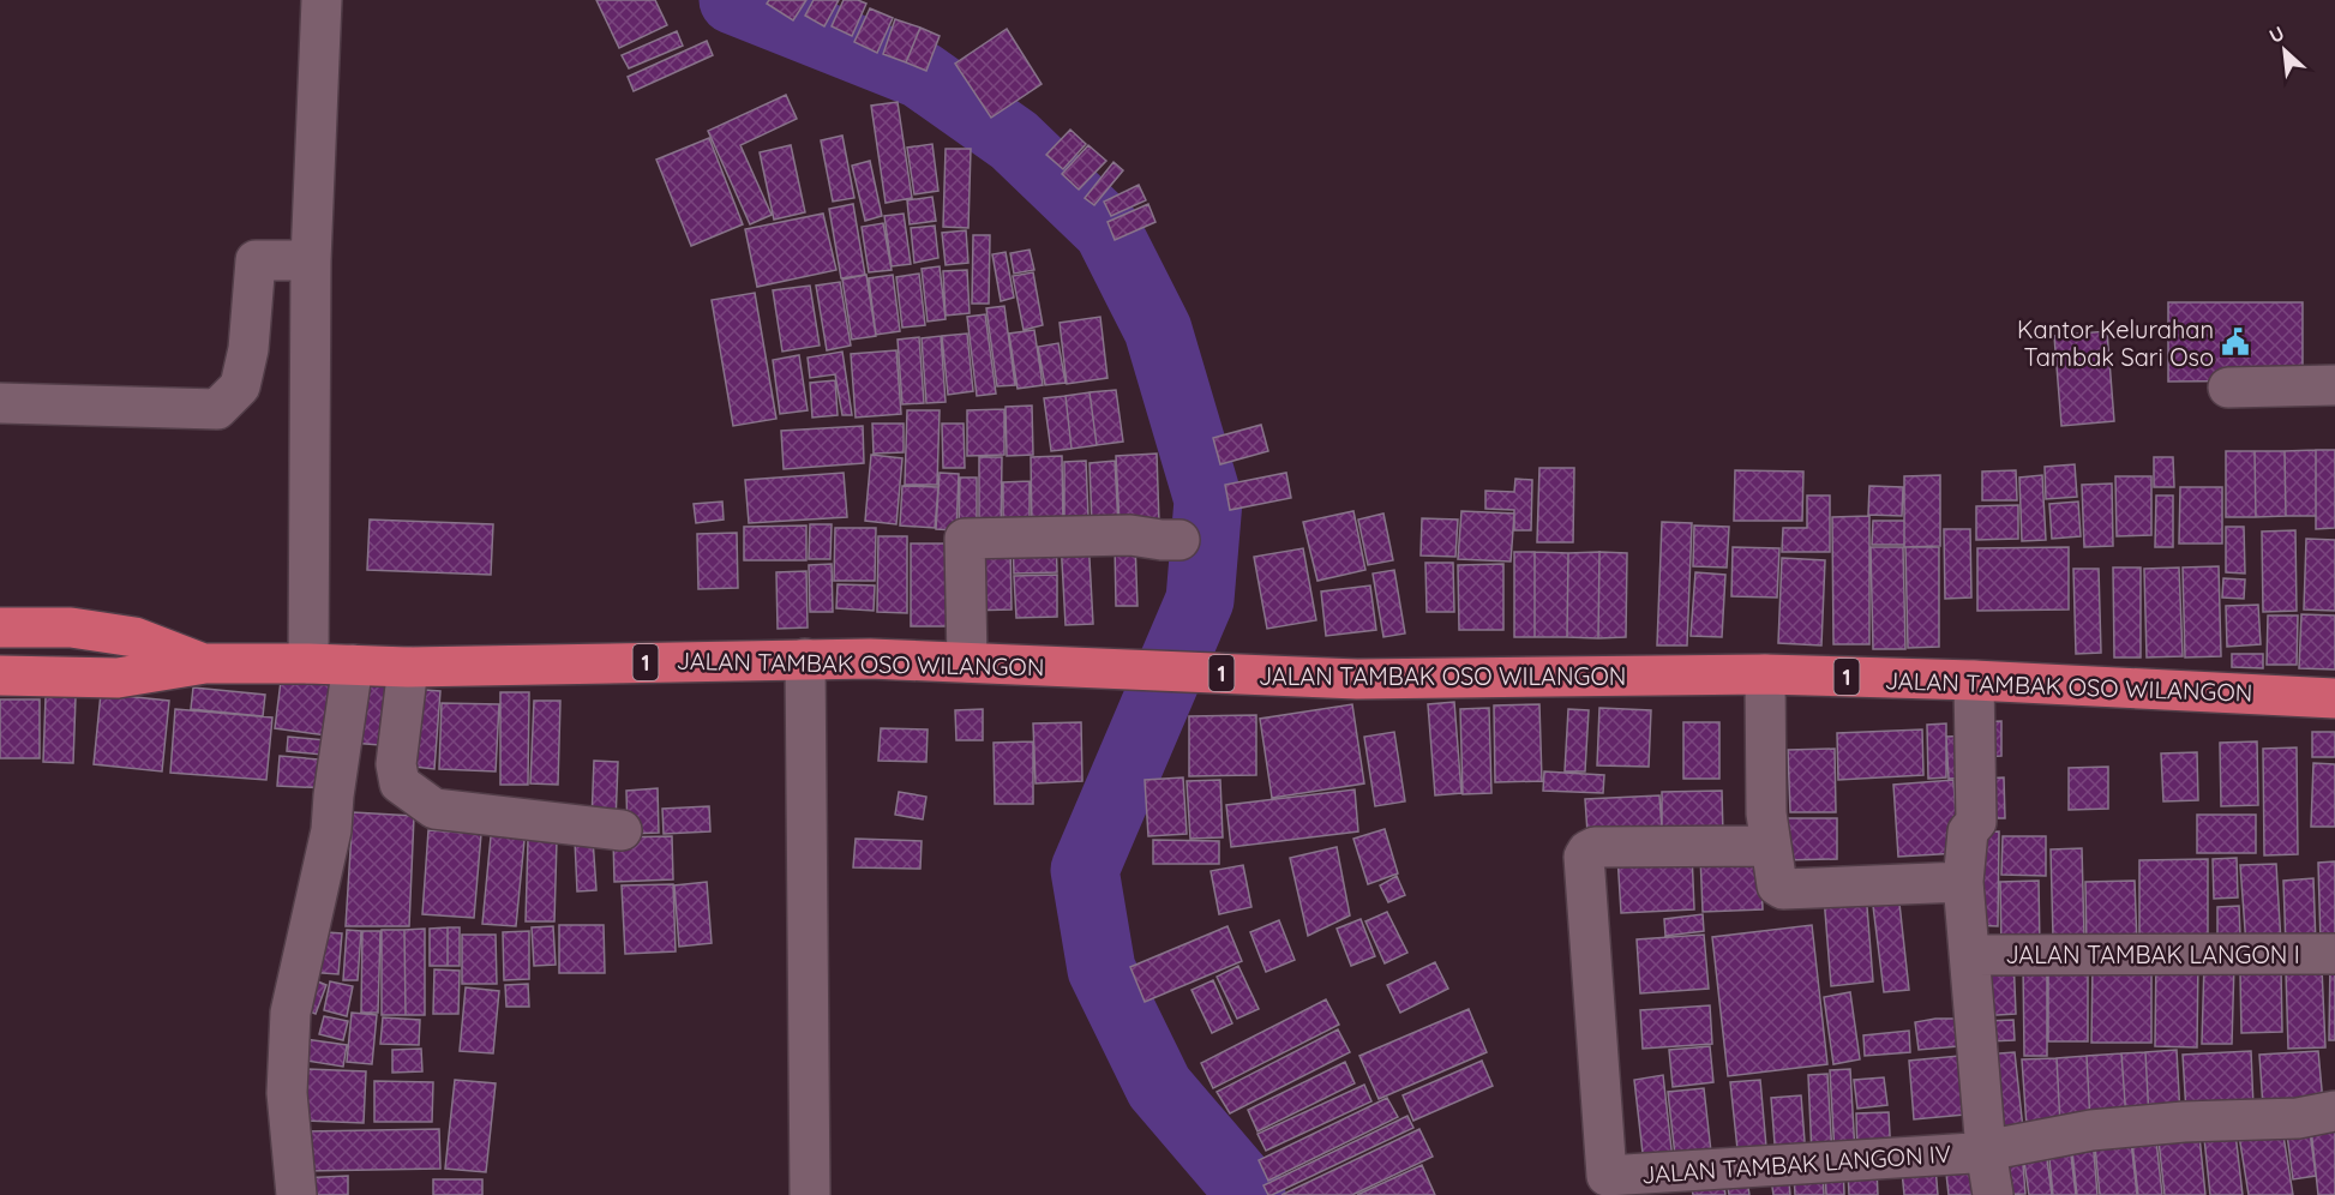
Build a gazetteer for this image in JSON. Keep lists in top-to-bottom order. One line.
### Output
{"streets":{"highway":["1","JALAN TAMBAK OSO WILANGON"],"street":["JALAN TAMBAK LANGON I","JALAN TAMBAK LANGON IV"]},"places":{"public building":["Kantor Kelurahan Tambak Sari Oso"]},"north":"top left"}
